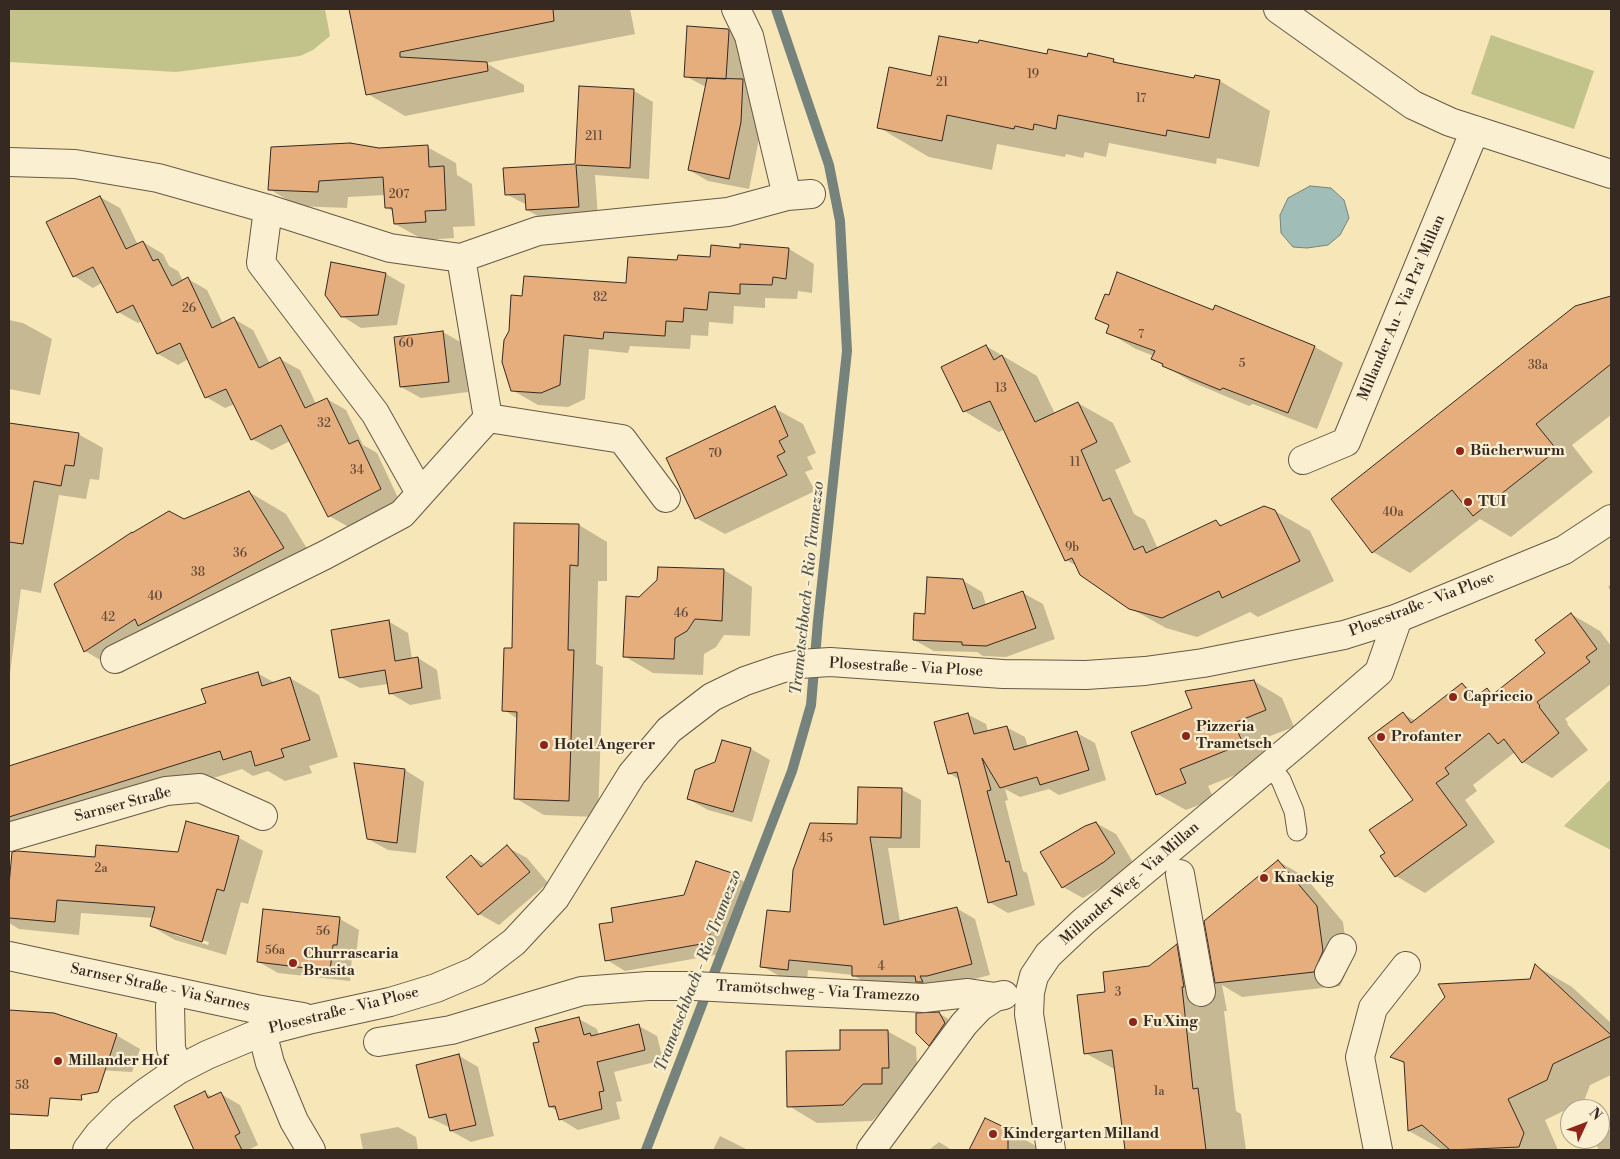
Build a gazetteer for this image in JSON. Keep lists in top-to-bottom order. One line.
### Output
{"streets":{"street":["Millander Au - Via Pra' Millan","Plosestraße - Via Plose","Sarnser Straße","Millander Weg - Via Millan","Sarnser Straße - Via Sarnes","Tramötschweg - Via Tramezzo"]},"crossings":[["Plosestraße - Via Plose","Millander Weg - Via Millan"],["Plosestraße - Via Plose","Sarnser Straße - Via Sarnes"]],"water":["Trametschbach - Rio Tramezzo"],"places":["Bücherwurm","TUI","Capriccio","Pizzeria Trametsch","Profanter","Hotel Angerer","Knackig","Churrascaria Brasita","Fu Xing","Millander Hof","Kindergarten Milland"],"house_numbers":["19","21","17","211","207","82","26","7","60","5","38a","13","32","70","11","34","40a","9b","36","38","40","46","42","45","2a","56","56a","4","3","58","1a"],"north":"top right"}
